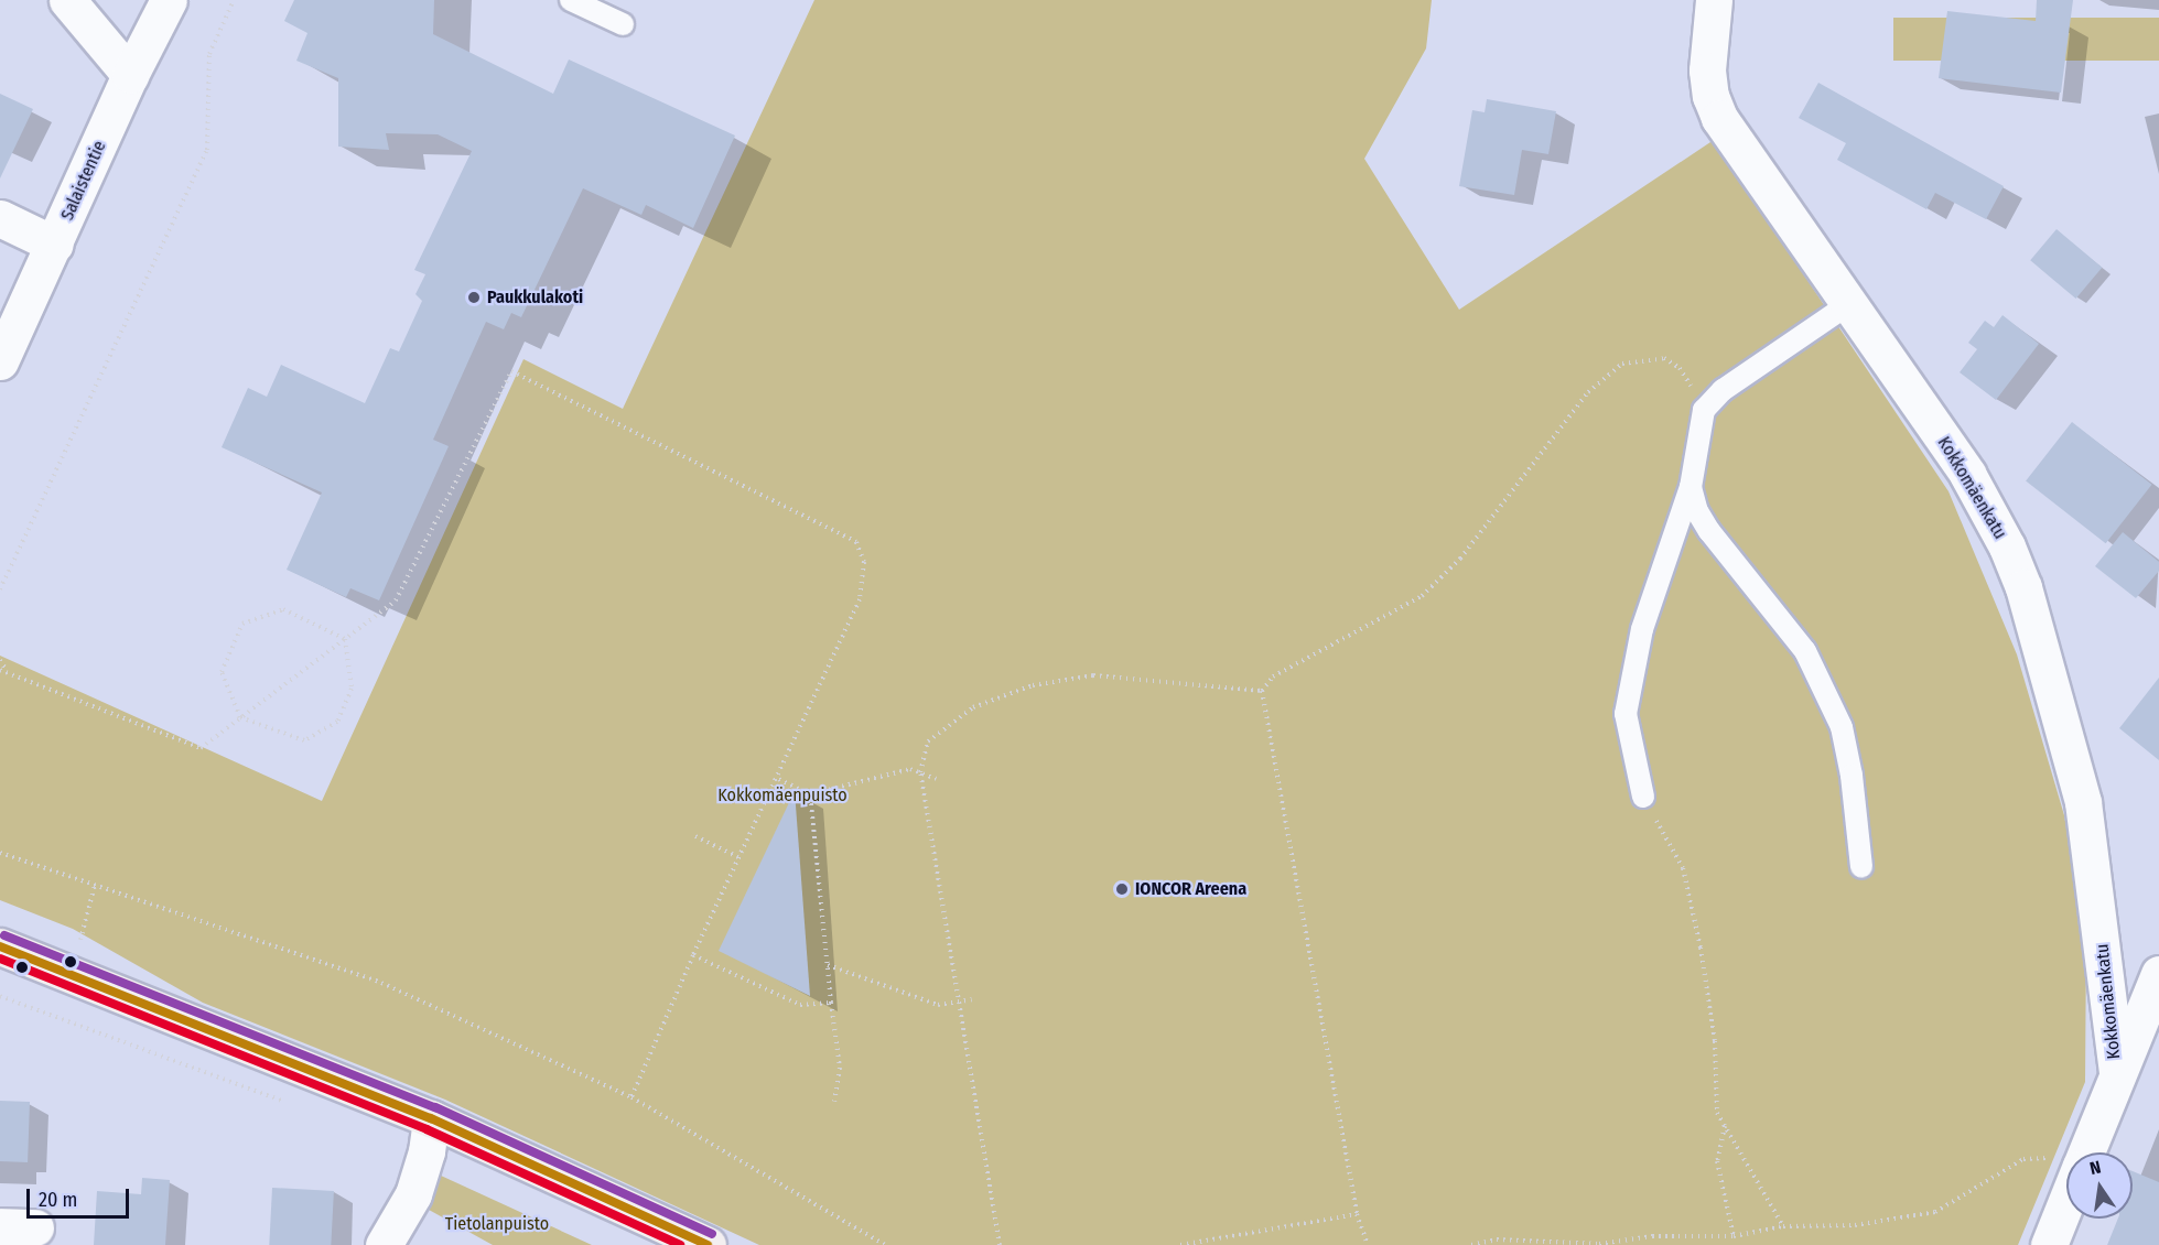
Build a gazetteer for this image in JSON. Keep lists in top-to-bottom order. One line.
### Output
{"streets":{"street":["Salaistentie","Kokkomäenkatu"]},"parks":["Kokkomäenpuisto","Tietolanpuisto"],"places":["Paukkulakoti","IONCOR Areena"],"scale_bar":"20 m","north":"top"}
